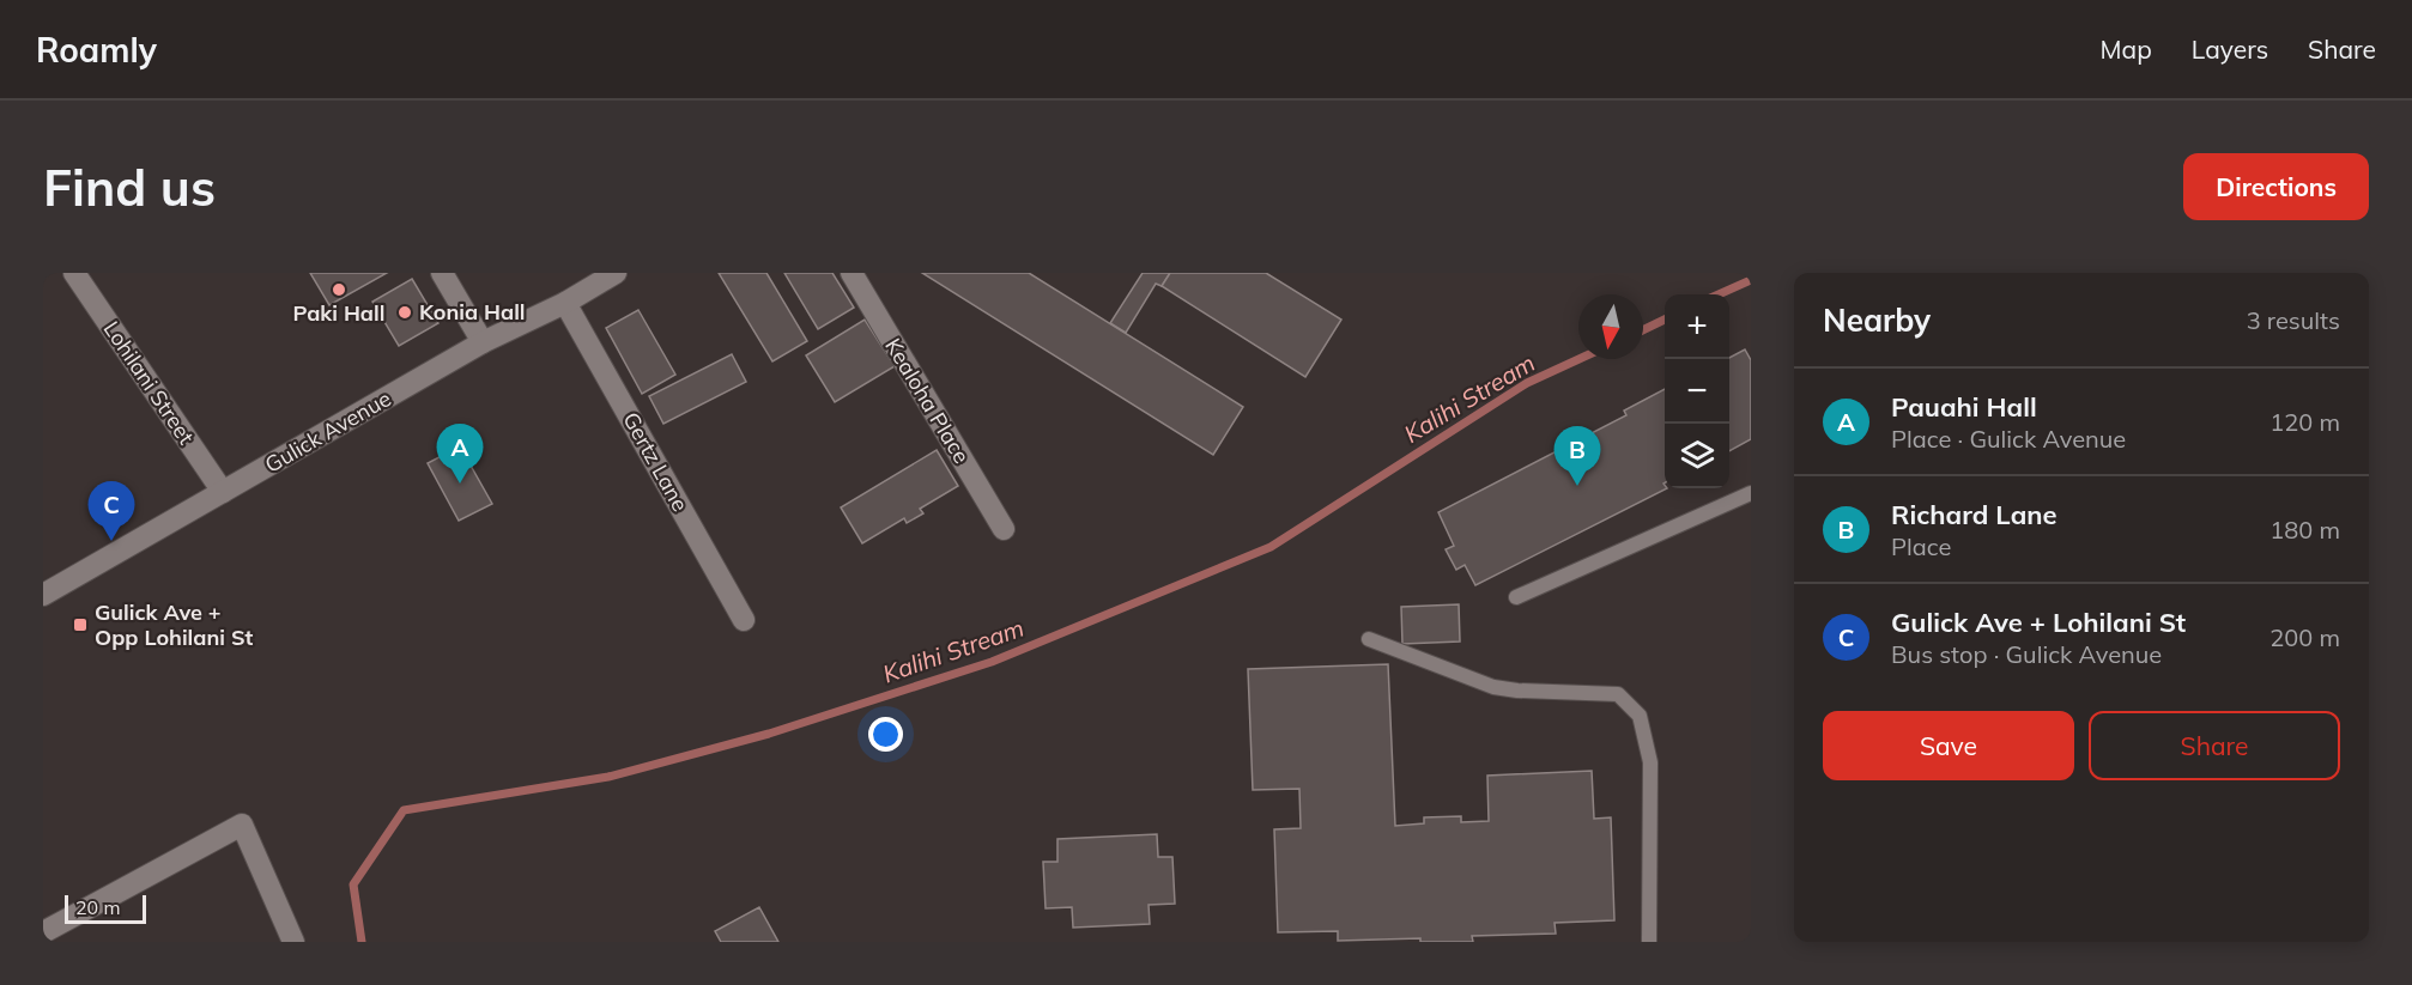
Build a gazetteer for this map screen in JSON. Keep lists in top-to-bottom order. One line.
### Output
{"streets":{"street":["Lohilani Street","Kealoha Place","Gulick Avenue","Gertz Lane"]},"crossings":[["Lohilani Street","Gulick Avenue"],["Gulick Avenue","Gertz Lane"]],"water":["Kalihi Stream"],"places":{"other":["Paki Hall","Konia Hall"],"transit":["Gulick Ave + Opp Lohilani St"]},"scale_bar":"20 m","north":"bottom","page":{"header":"Roamly","nav":["Map","Layers","Share"],"buttons":["Directions",["Save","Share"]],"title":"Find us","heading":["Nearby","3 results"],"map_buttons":["+","−"],"list":[{"mark":"A","name":"Pauahi Hall","note":"Place · Gulick Avenue","value":"120 m"},{"mark":"B","name":"Richard Lane","note":"Place","value":"180 m"},{"mark":"C","name":"Gulick Ave + Lohilani St","note":"Bus stop · Gulick Avenue","value":"200 m"}],"pins":["A","B","C"],"scale":"20 m"}}
